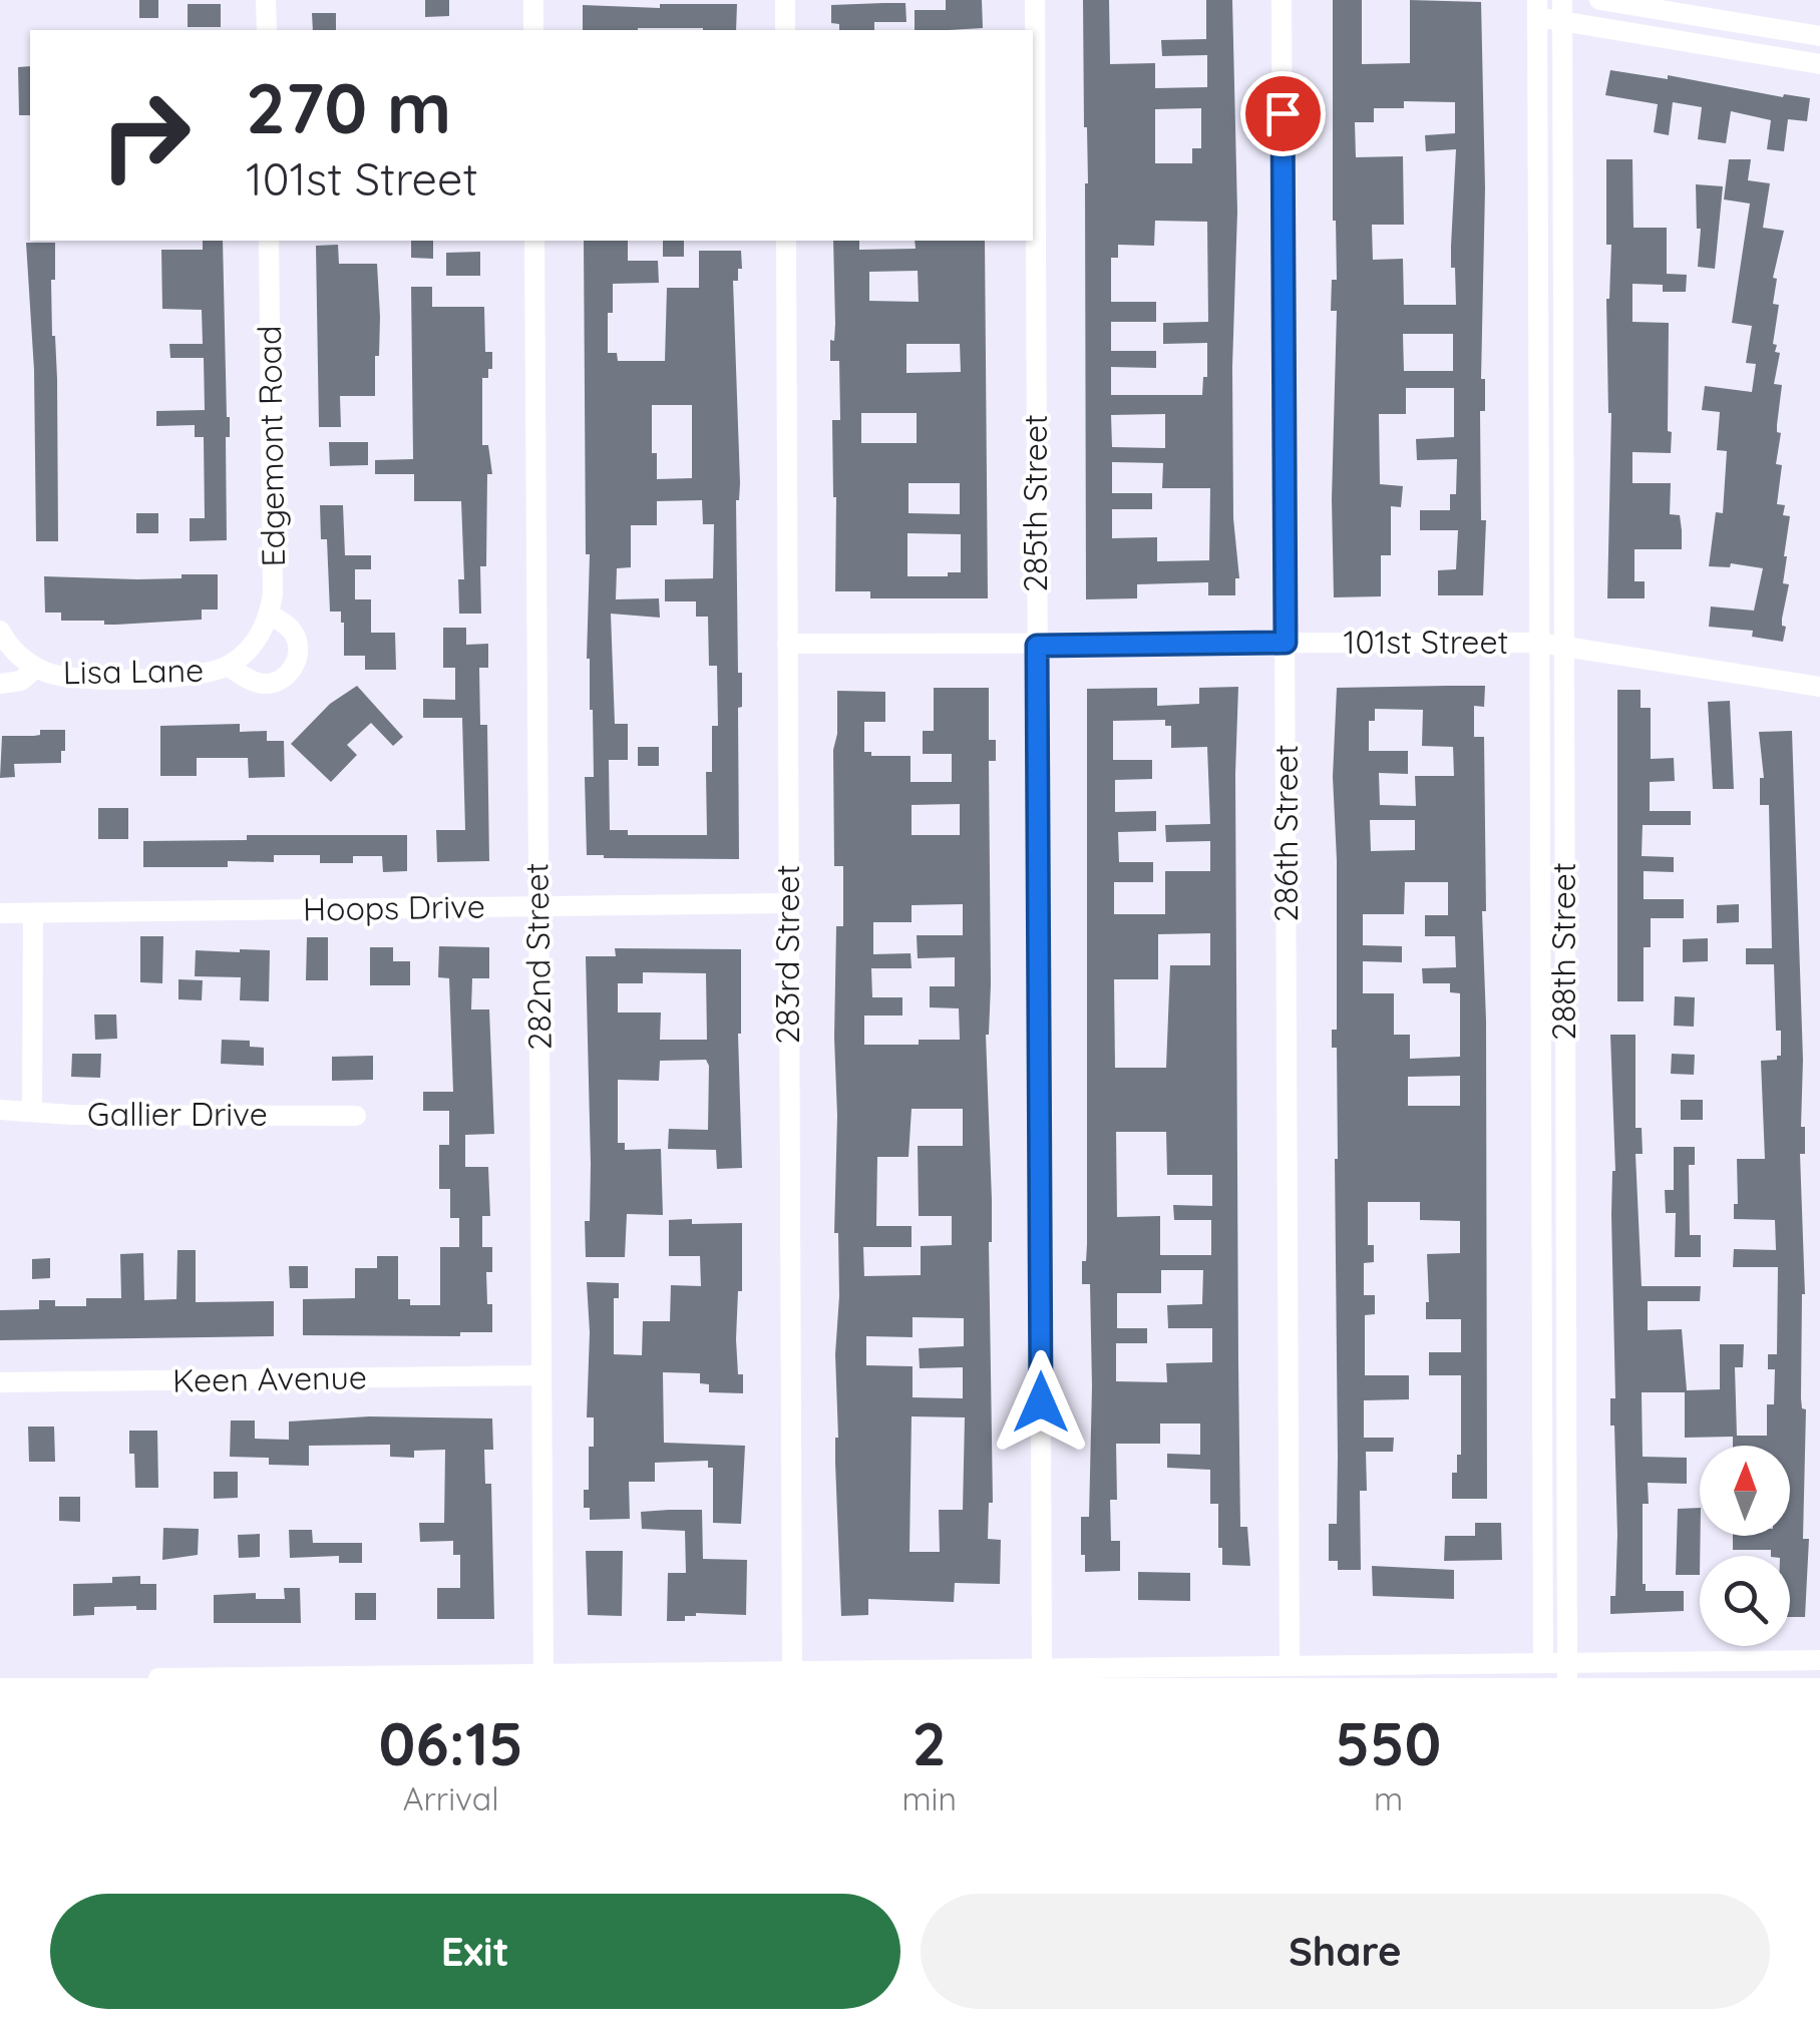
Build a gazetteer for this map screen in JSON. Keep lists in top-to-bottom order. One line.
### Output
{"streets":{"street":["Edgemont Road","285th Street","101st Street","Lisa Lane","286th Street","Hoops Drive","288th Street","283rd Street","282nd Street","Gallier Drive","Keen Avenue"]},"crossings":[["Edgemont Road","Lisa Lane"],["285th Street","101st Street"],["101st Street","286th Street"],["101st Street","288th Street"],["101st Street","283rd Street"],["Hoops Drive","283rd Street"],["Hoops Drive","282nd Street"],["282nd Street","Keen Avenue"]],"north":"top","page":{"turn":["270 m","101st Street"],"eta":["06:15","Arrival","2","min","550","m"],"buttons":["Exit","Share"]}}
